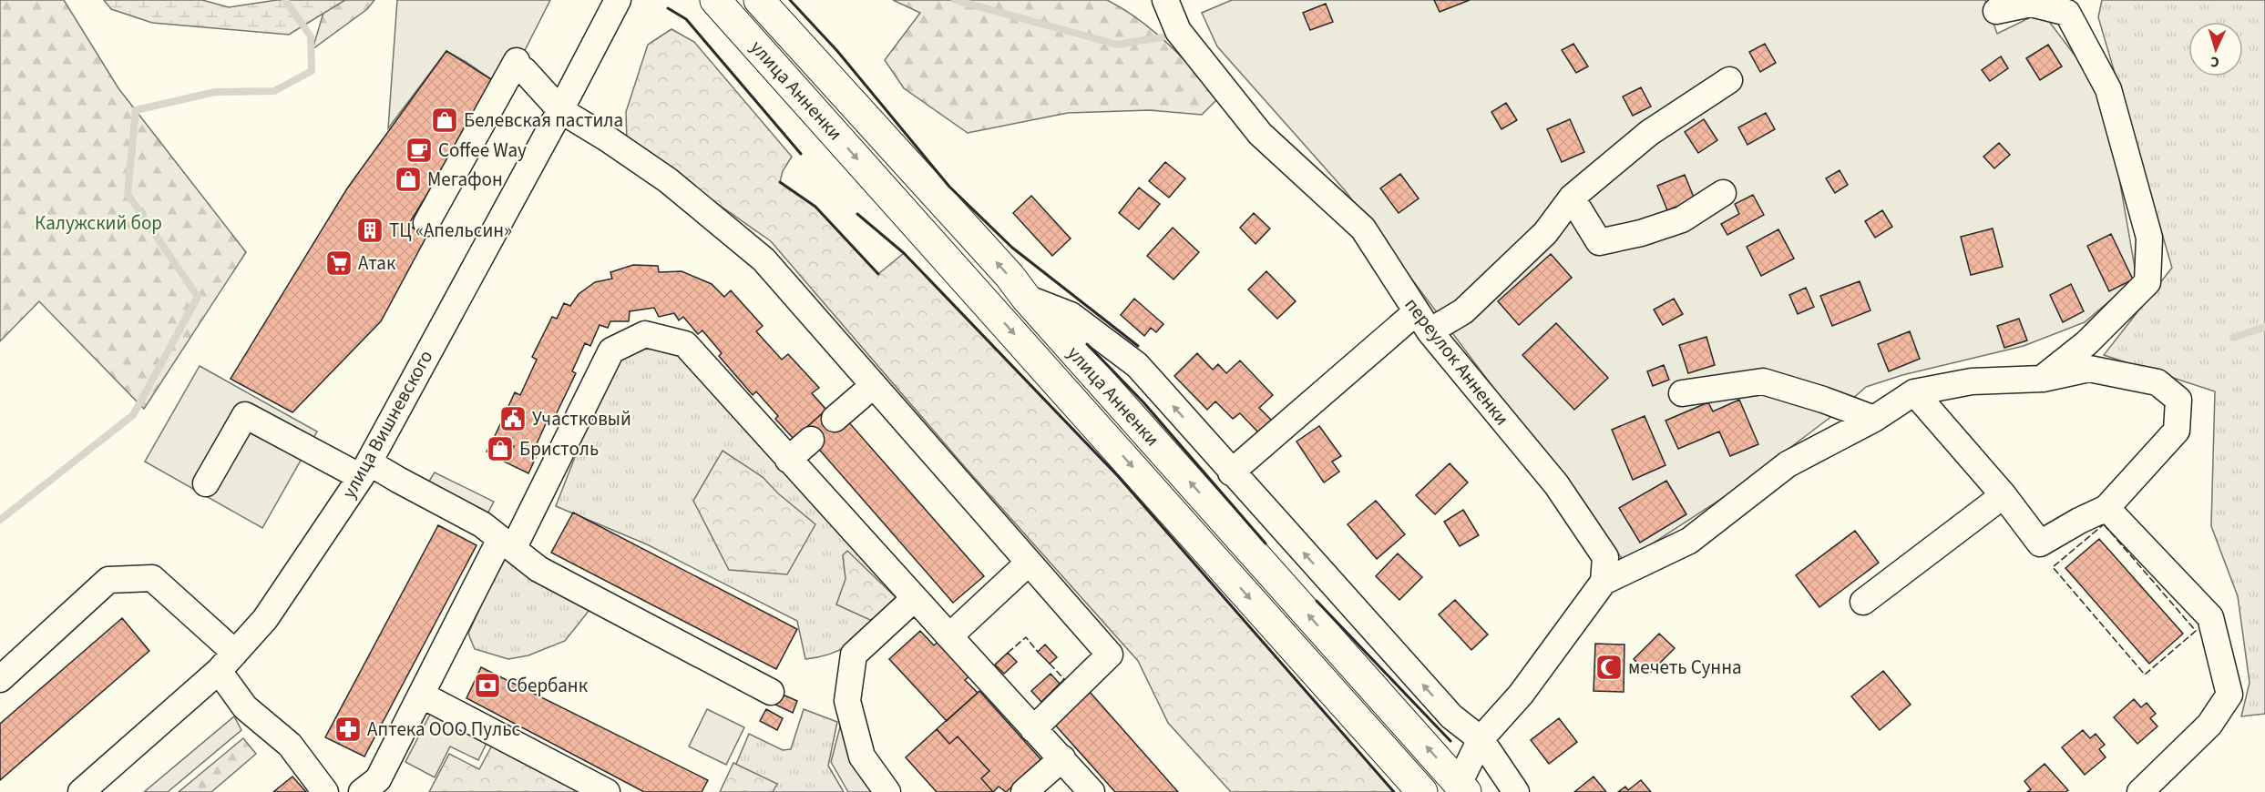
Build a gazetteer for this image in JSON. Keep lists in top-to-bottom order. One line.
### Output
{"streets":{"main road":["улица Анненки"],"street":["переулок Анненки","улица Вишневского"]},"parks":["Калужский бор"],"places":{"shop":["Белевская пастила","Мегафон","Бристоль"],"cafe":["Coffee Way"],"building":["ТЦ «Апельсин»"],"supermarket":["Атак"],"public building":["Участковый"],"mosque":["мечеть Сунна"],"bank":["Сбербанк"],"pharmacy":["Аптека ООО Пульс"]},"north":"bottom"}
